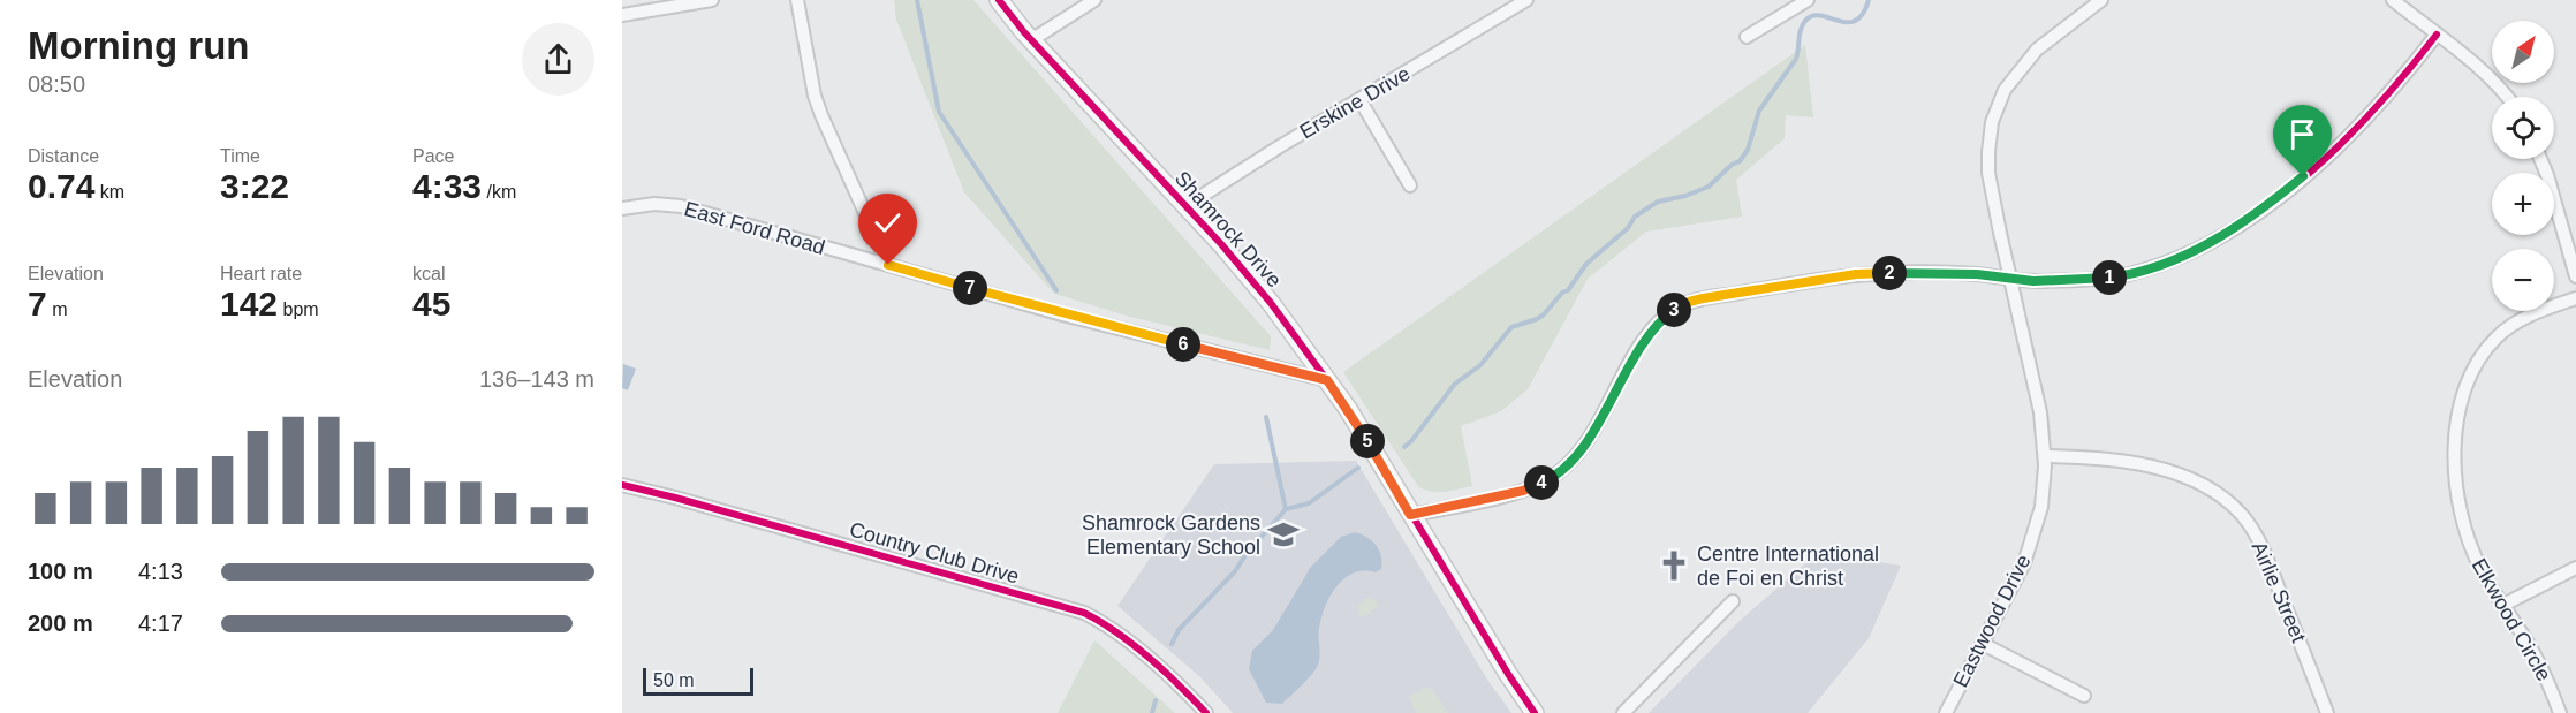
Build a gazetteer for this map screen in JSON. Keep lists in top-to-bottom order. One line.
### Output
{"streets":{"street":["Erskine Drive","East Ford Road","Shamrock Drive","Country Club Drive","Airlie Street","Elkwood Circle","Eastwood Drive"]},"crossings":[["Erskine Drive","Shamrock Drive"],["East Ford Road","Shamrock Drive"],["Airlie Street","Eastwood Drive"]],"places":{"school or university":["Shamrock Gardens Elementary School"],"church":["Centre International de Foi en Christ"]},"scale_bar":"50 m","north":"top right","page":{"heading":["Morning run","08:50"],"map_buttons":["+","−"],"stats":[["Distance","0.74 km"],["Time","3:22"],["Pace","4:33 /km"],["Elevation","7 m"],["Heart rate","142 bpm"],["kcal","45"]],"pins":["2","1","7","3","6","5","4"],"chart":["Elevation","136–143 m"],"list":[{"name":"100 m","note":"4:13"},{"name":"200 m","note":"4:17"}],"scale":"50 m"}}
